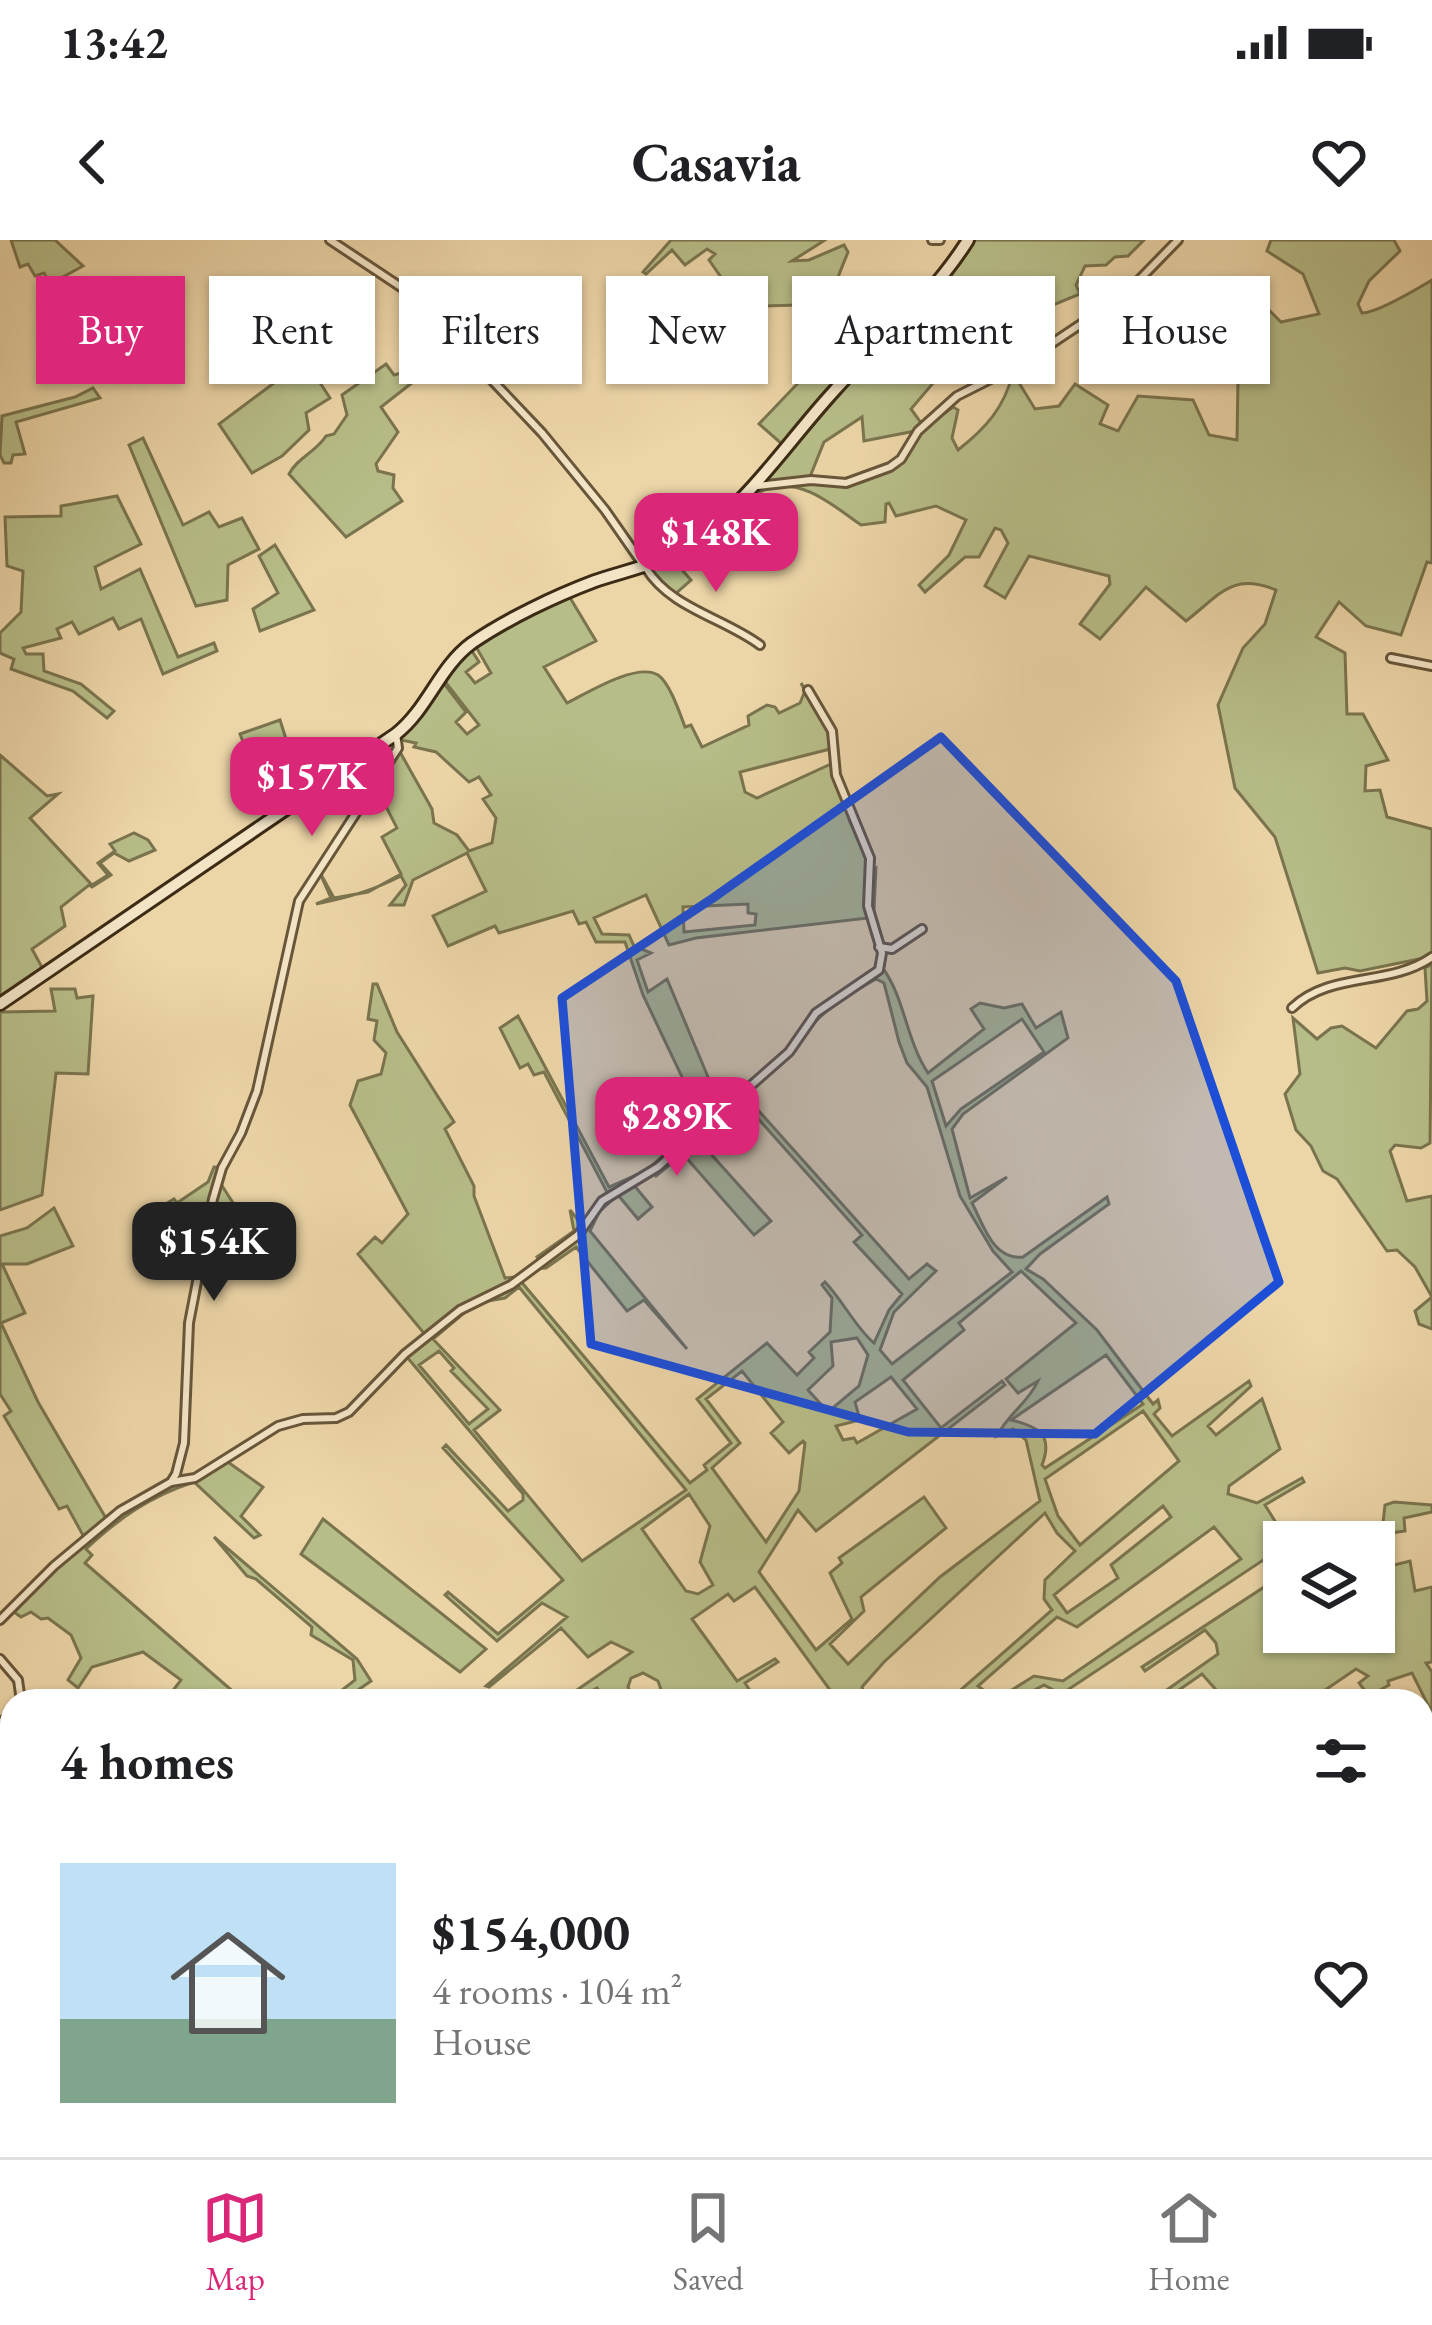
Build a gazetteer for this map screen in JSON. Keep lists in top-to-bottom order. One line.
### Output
{"page":{"status":"13:42","header":"Casavia","chip":["Buy","Rent","Filters","New","Apartment","House"],"price":["$148K","$157K","$289K","$154K"],"heading":"4 homes","list":[{"name":"$154,000","note":"4 rooms · 104 m² · House"}],"tabs":["Map","Saved","Home"]}}
